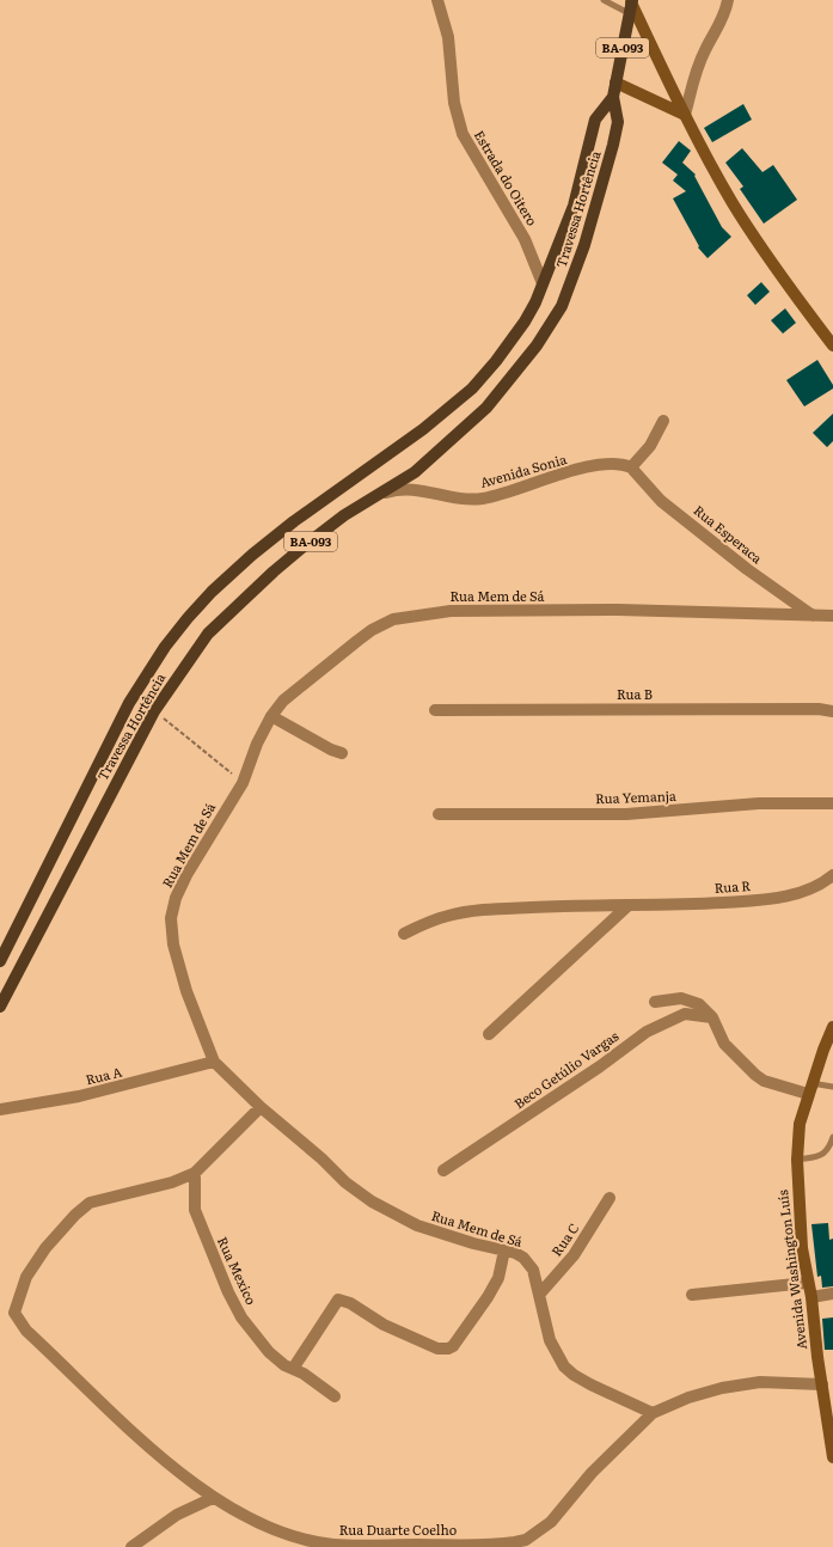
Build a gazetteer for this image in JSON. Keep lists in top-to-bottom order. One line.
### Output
{"streets":{"main road":["BA-093","Travessa Hortência","Avenida Washington Luís"],"street":["Estrada do Oitero","Avenida Sonia","Rua Esperaca","Rua Mem de Sá","Rua B","Rua Yemanja","Rua R","Beco Getúlio Vargas","Rua A","Rua C","Rua Mexico","Rua Duarte Coelho"]},"crossings":[["Estrada do Oitero","Travessa Hortência"],["Travessa Hortência","Avenida Sonia"],["Avenida Sonia","Rua Esperaca"],["Rua Esperaca","Rua Mem de Sá"],["Rua Mem de Sá","Rua A"],["Rua Mem de Sá","Rua C"],["Rua Mem de Sá","Rua Duarte Coelho"],["Avenida Washington Luís","Rua Duarte Coelho"],["Rua Mexico","Rua Duarte Coelho"]]}
